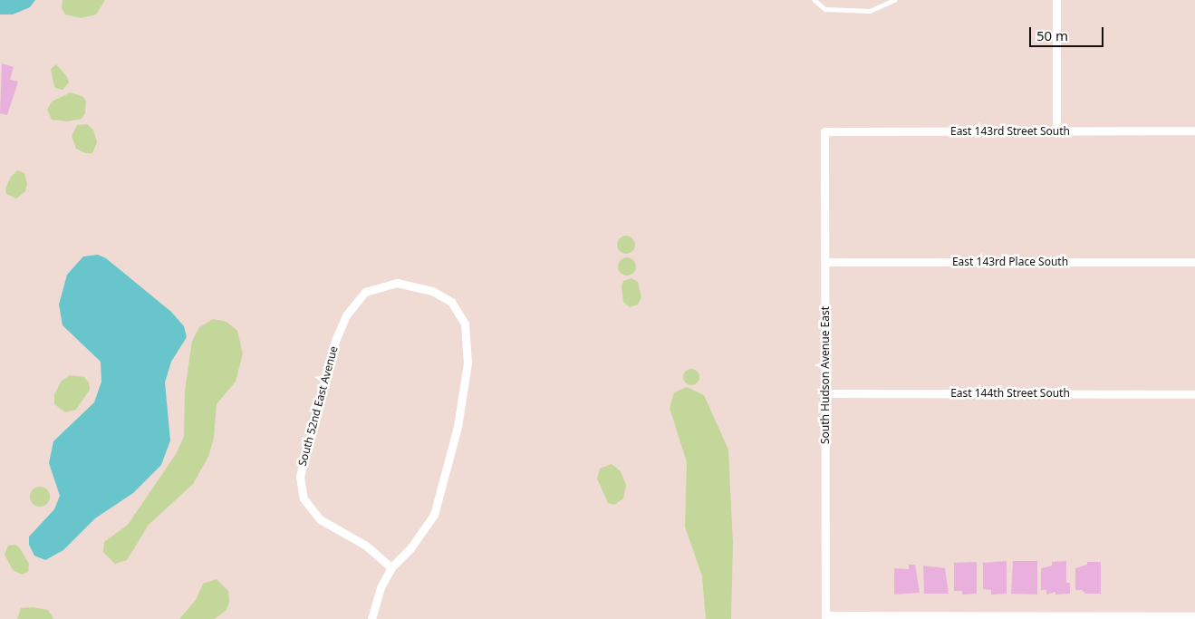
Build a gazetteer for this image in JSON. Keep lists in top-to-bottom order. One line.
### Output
{"streets":{"street":["East 143rd Street South","East 143rd Place South","South Hudson Avenue East","East 144th Street South","South 52nd East Avenue"]},"crossings":[["East 143rd Street South","South Hudson Avenue East"],["East 143rd Place South","South Hudson Avenue East"],["South Hudson Avenue East","East 144th Street South"]],"scale_bar":"50 m"}
